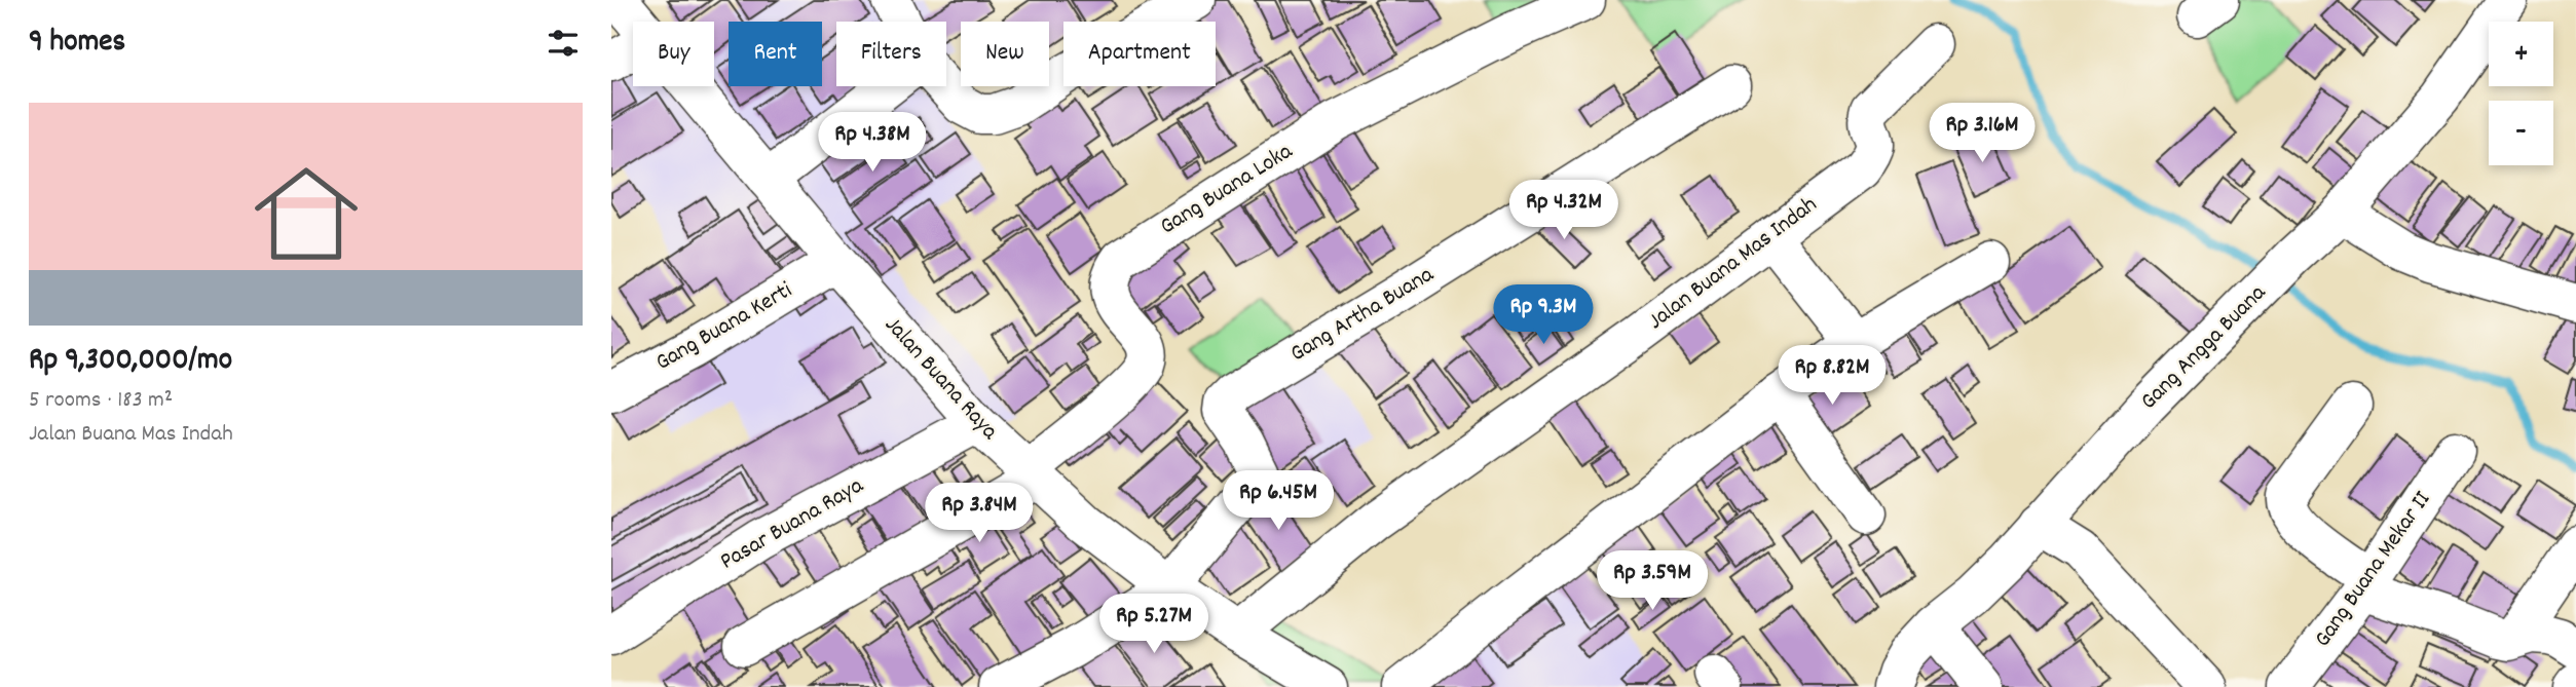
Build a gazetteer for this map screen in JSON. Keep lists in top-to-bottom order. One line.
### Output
{"streets":{"street":["Gang Buana Loka","Jalan Buana Mas Indah","Gang Artha Buana","Gang Buana Kerti","Gang Angga Buana","Jalan Buana Raya","Pasar Buana Raya","Gang Buana Mekar II"]},"crossings":[["Gang Buana Loka","Jalan Buana Raya"],["Jalan Buana Mas Indah","Jalan Buana Raya"],["Gang Artha Buana","Jalan Buana Raya"],["Gang Buana Kerti","Jalan Buana Raya"],["Jalan Buana Raya","Pasar Buana Raya"]],"page":{"heading":"9 homes","map_buttons":["+","−"],"chip":["Buy","Rent","Filters","New","Apartment"],"list":[{"name":"Rp 9,300,000/mo","note":"5 rooms · 183 m² · Jalan Buana Mas Indah"}],"price":["Rp 3.16M","Rp 4.38M","Rp 4.32M","Rp 9.3M","Rp 8.82M","Rp 6.45M","Rp 3.84M","Rp 3.59M","Rp 5.27M"]}}
